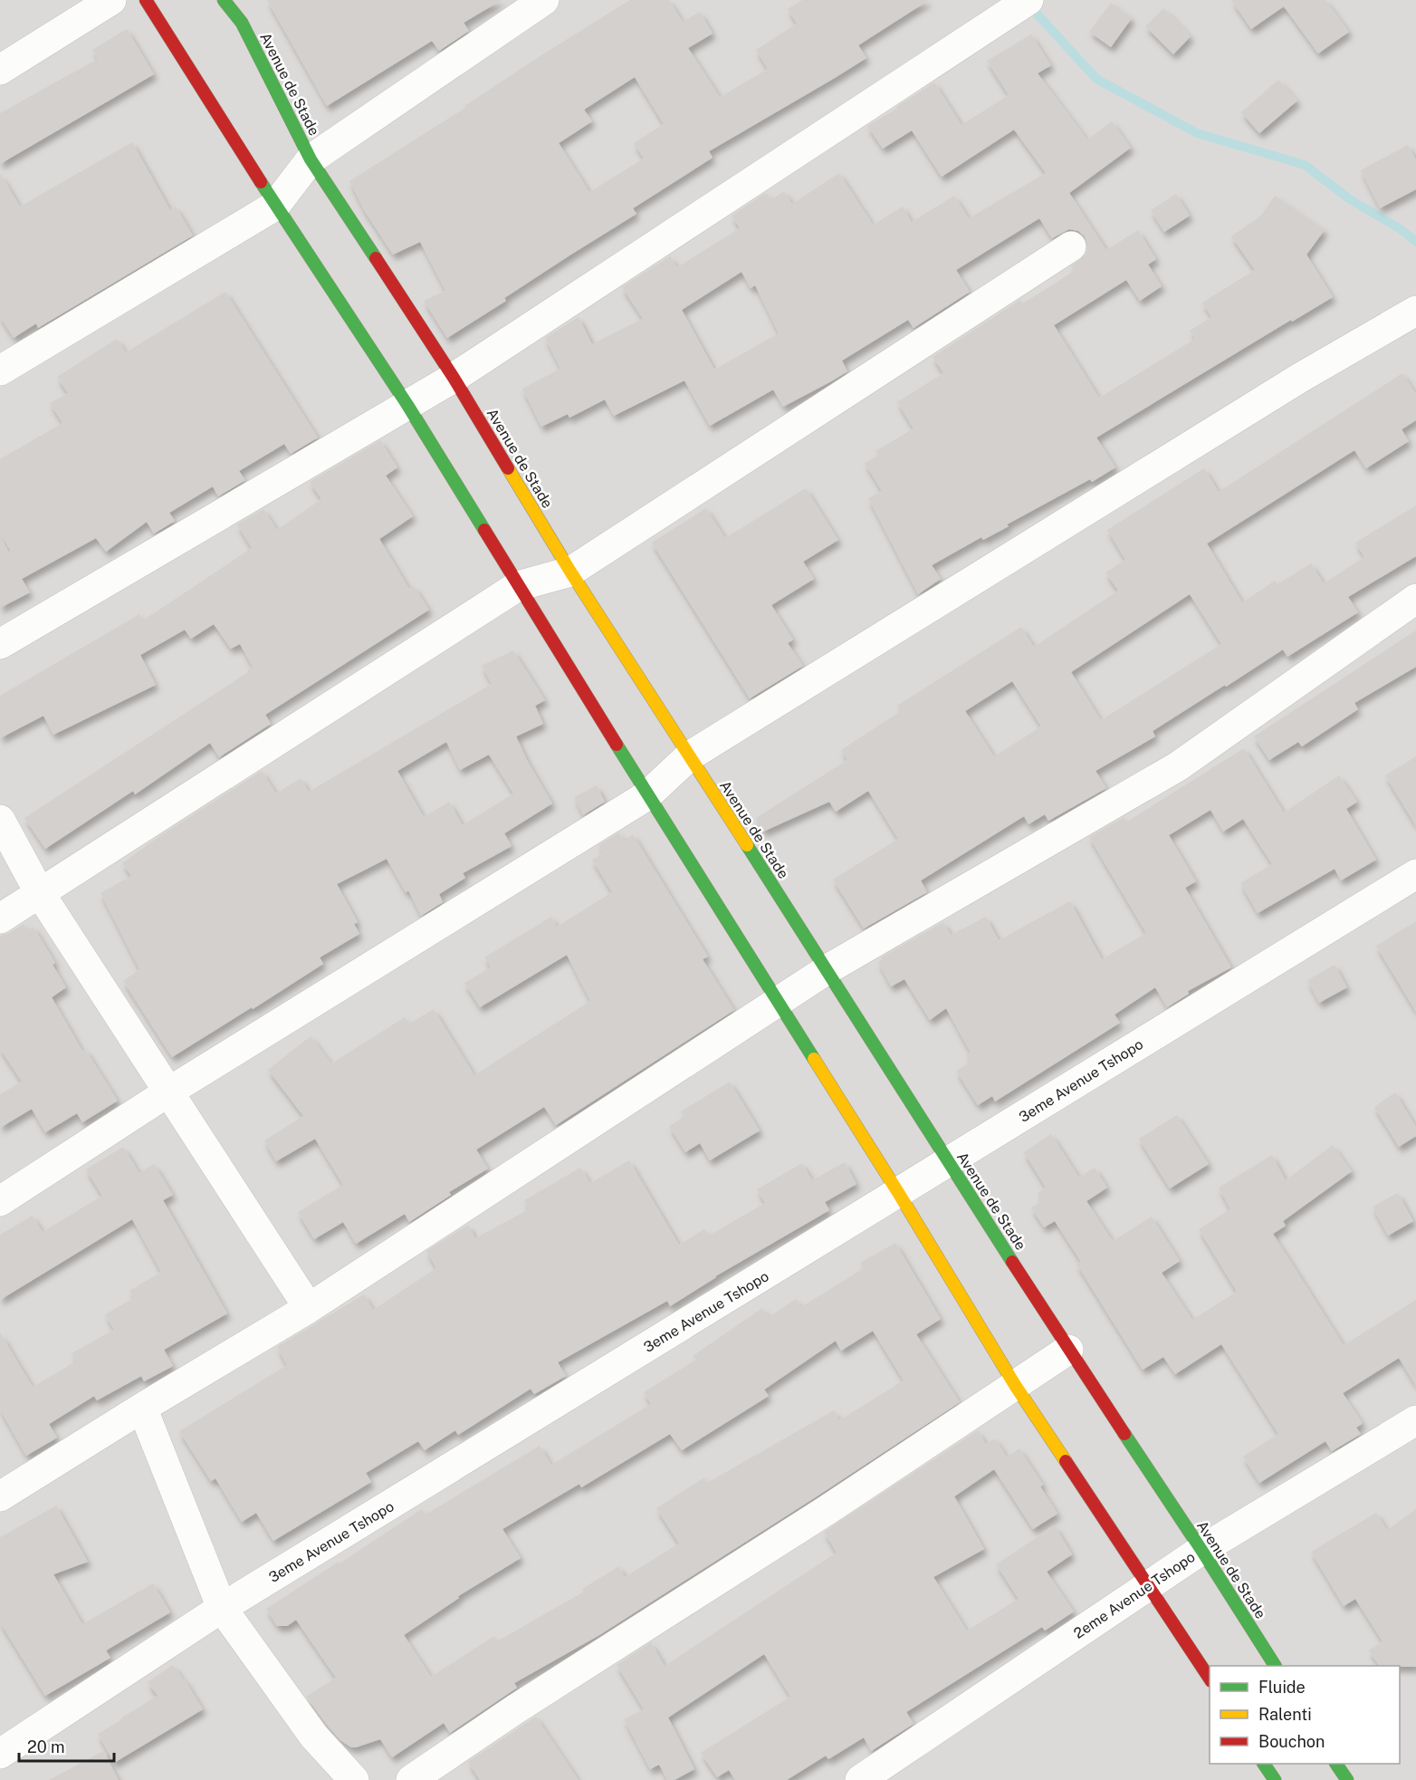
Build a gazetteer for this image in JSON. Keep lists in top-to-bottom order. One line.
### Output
{"streets":{"street":["Avenue de Stade","3eme Avenue Tshopo","2eme Avenue Tshopo"]},"crossings":[["Avenue de Stade","3eme Avenue Tshopo"],["Avenue de Stade","2eme Avenue Tshopo"]],"legend":["Fluide","Ralenti","Bouchon"],"scale_bar":"20 m"}
